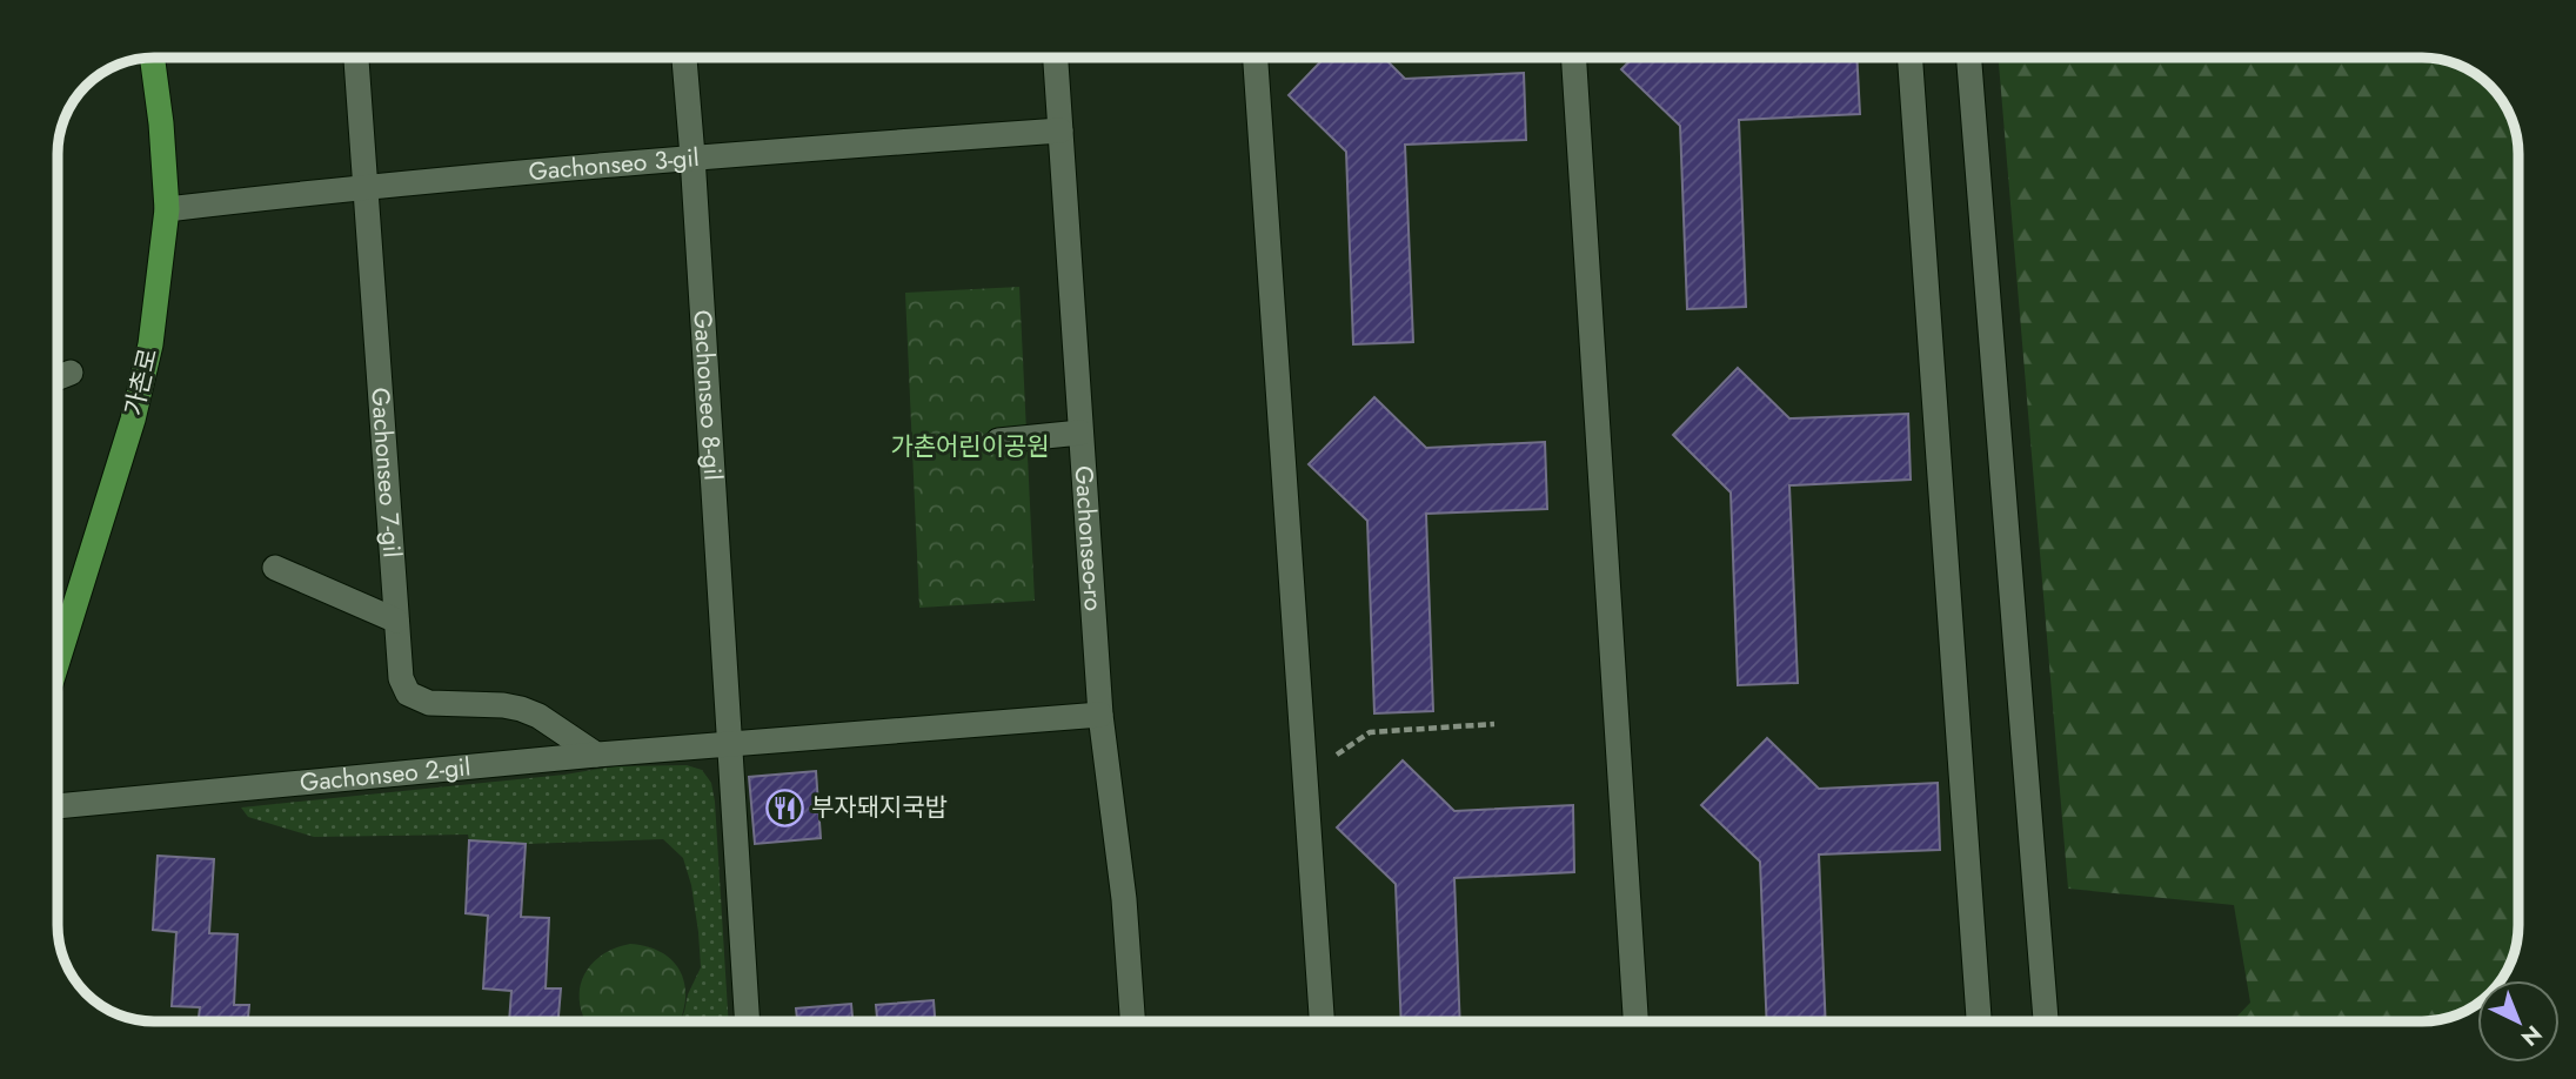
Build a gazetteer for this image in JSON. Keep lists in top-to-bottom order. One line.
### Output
{"streets":{"main road":["가촌로"],"street":["Gachonseo 3-gil","Gachonseo 8-gil","Gachonseo 7-gil","Gachonseo-ro","Gachonseo 2-gil"]},"crossings":[["Gachonseo 3-gil","가촌로"],["Gachonseo 3-gil","Gachonseo 8-gil"],["Gachonseo 3-gil","Gachonseo 7-gil"],["Gachonseo 3-gil","Gachonseo-ro"],["Gachonseo 8-gil","Gachonseo 2-gil"],["Gachonseo 7-gil","Gachonseo 2-gil"],["Gachonseo-ro","Gachonseo 2-gil"]],"parks":["가촌어린이공원"],"places":{"restaurant":["부자돼지국밥"]},"north":"bottom right"}
